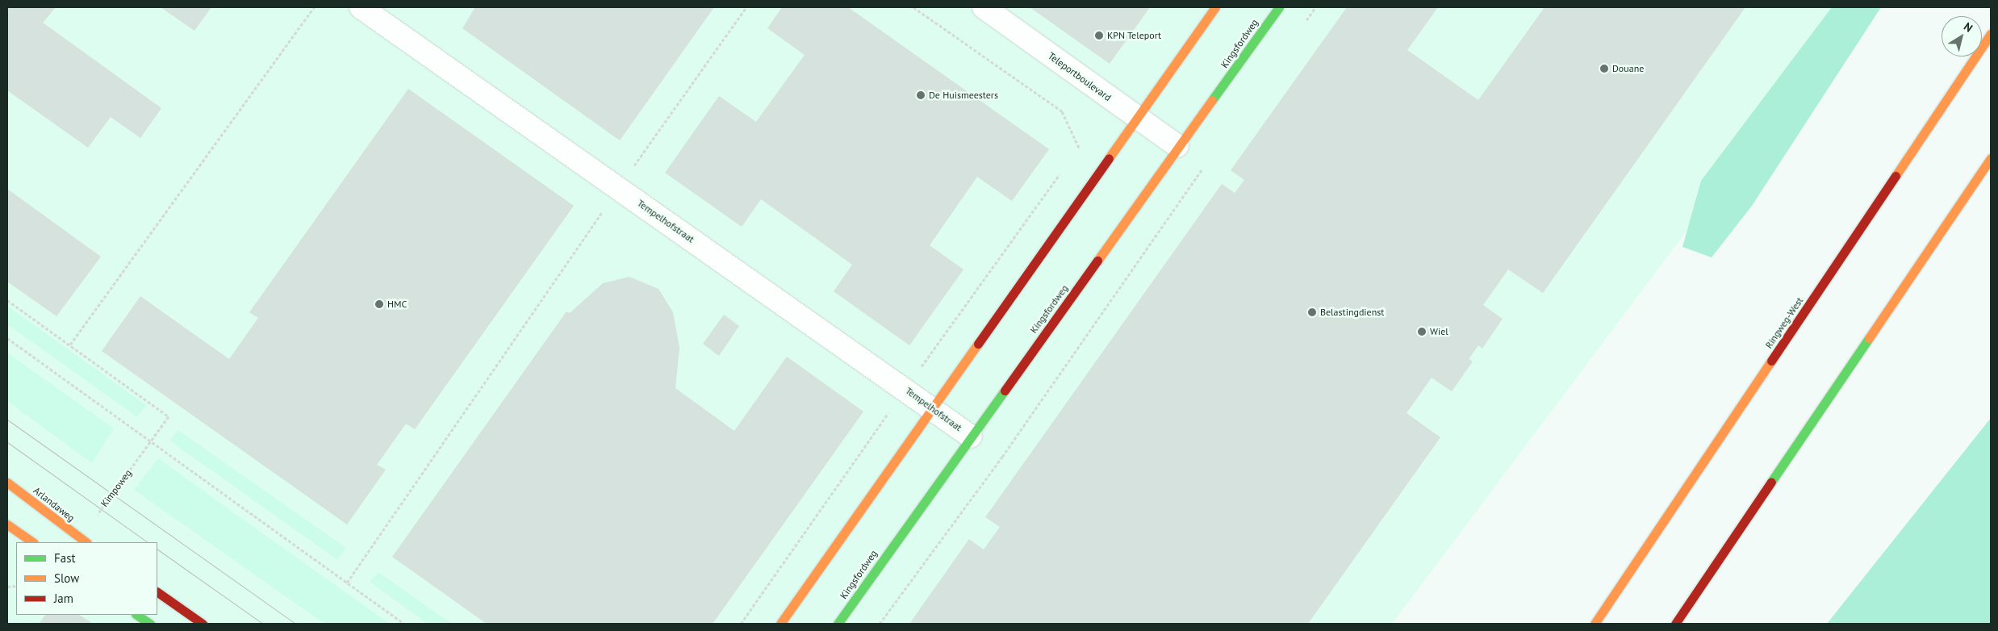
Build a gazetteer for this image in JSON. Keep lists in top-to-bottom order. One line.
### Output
{"streets":{"main road":["Kingsfordweg","Ringweg-West","Arlandaweg"],"street":["Teleportboulevard","Tempelhofstraat"],"path":["Kimpoweg"]},"crossings":[["Kingsfordweg","Teleportboulevard"],["Kingsfordweg","Tempelhofstraat"],["Kimpoweg","Arlandaweg"]],"places":["KPN Teleport","Douane","De Huismeesters","HMC","Belastingdienst","Wiel"],"legend":["Fast","Slow","Jam"],"north":"top right"}
